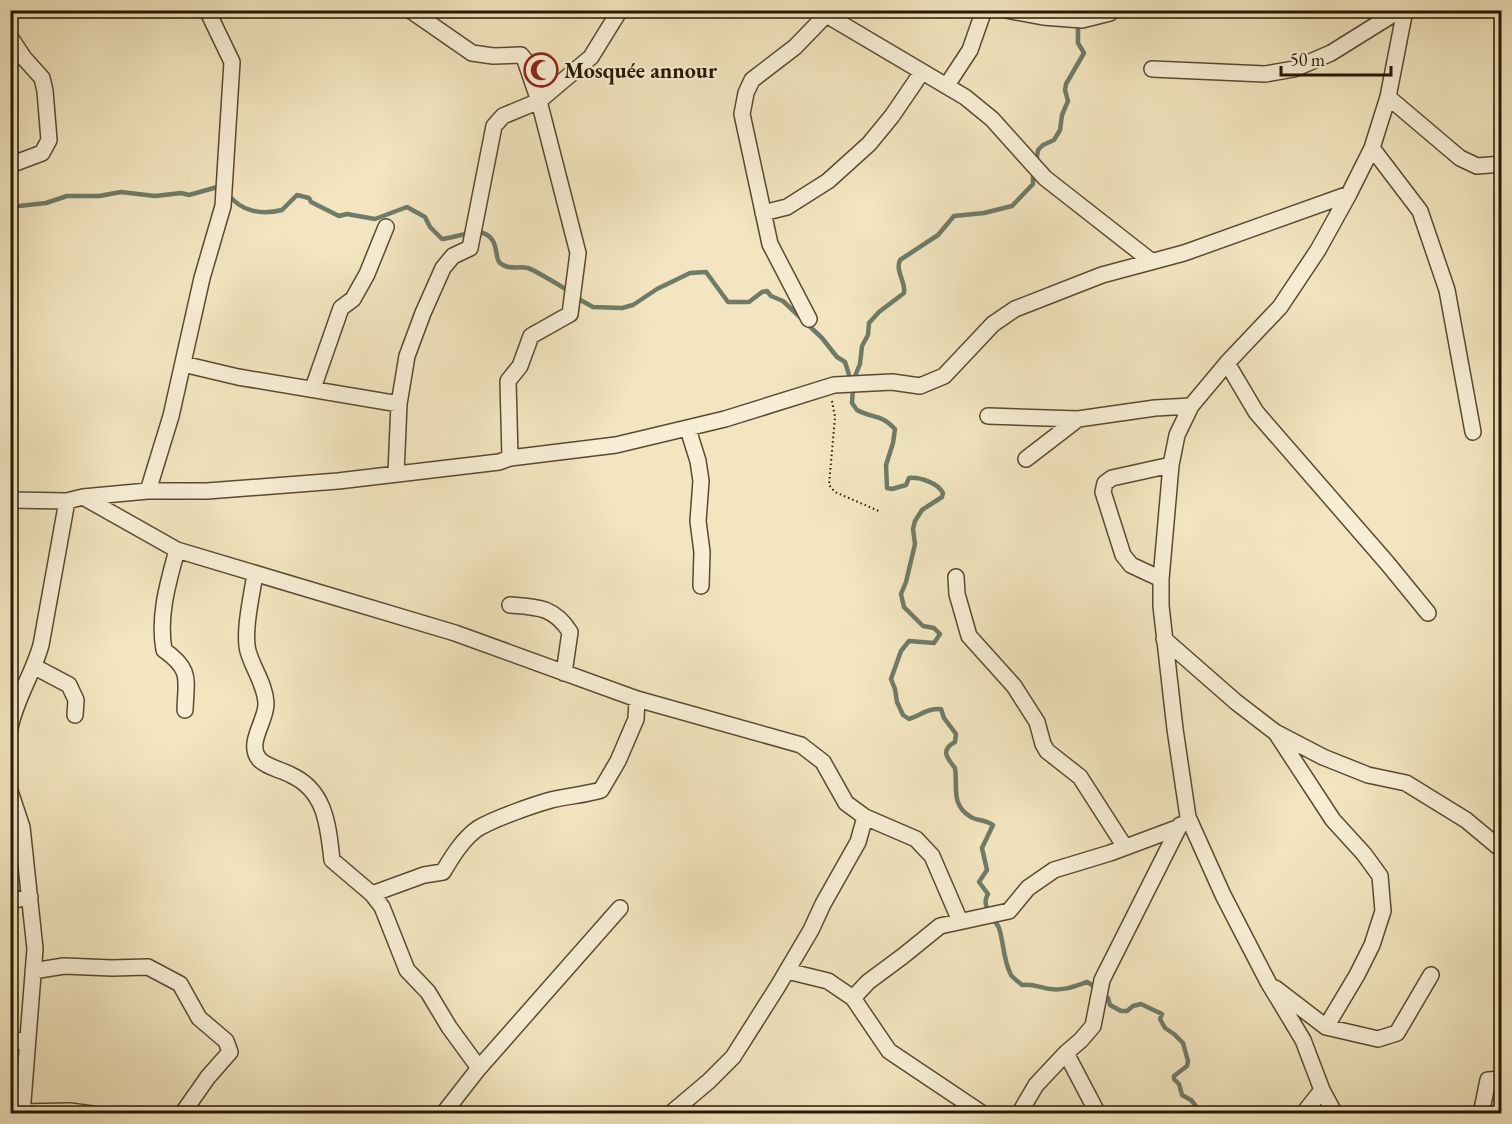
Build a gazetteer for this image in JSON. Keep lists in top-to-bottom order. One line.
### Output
{"places":{"mosque":["Mosquée annour"]},"scale_bar":"50 m"}
